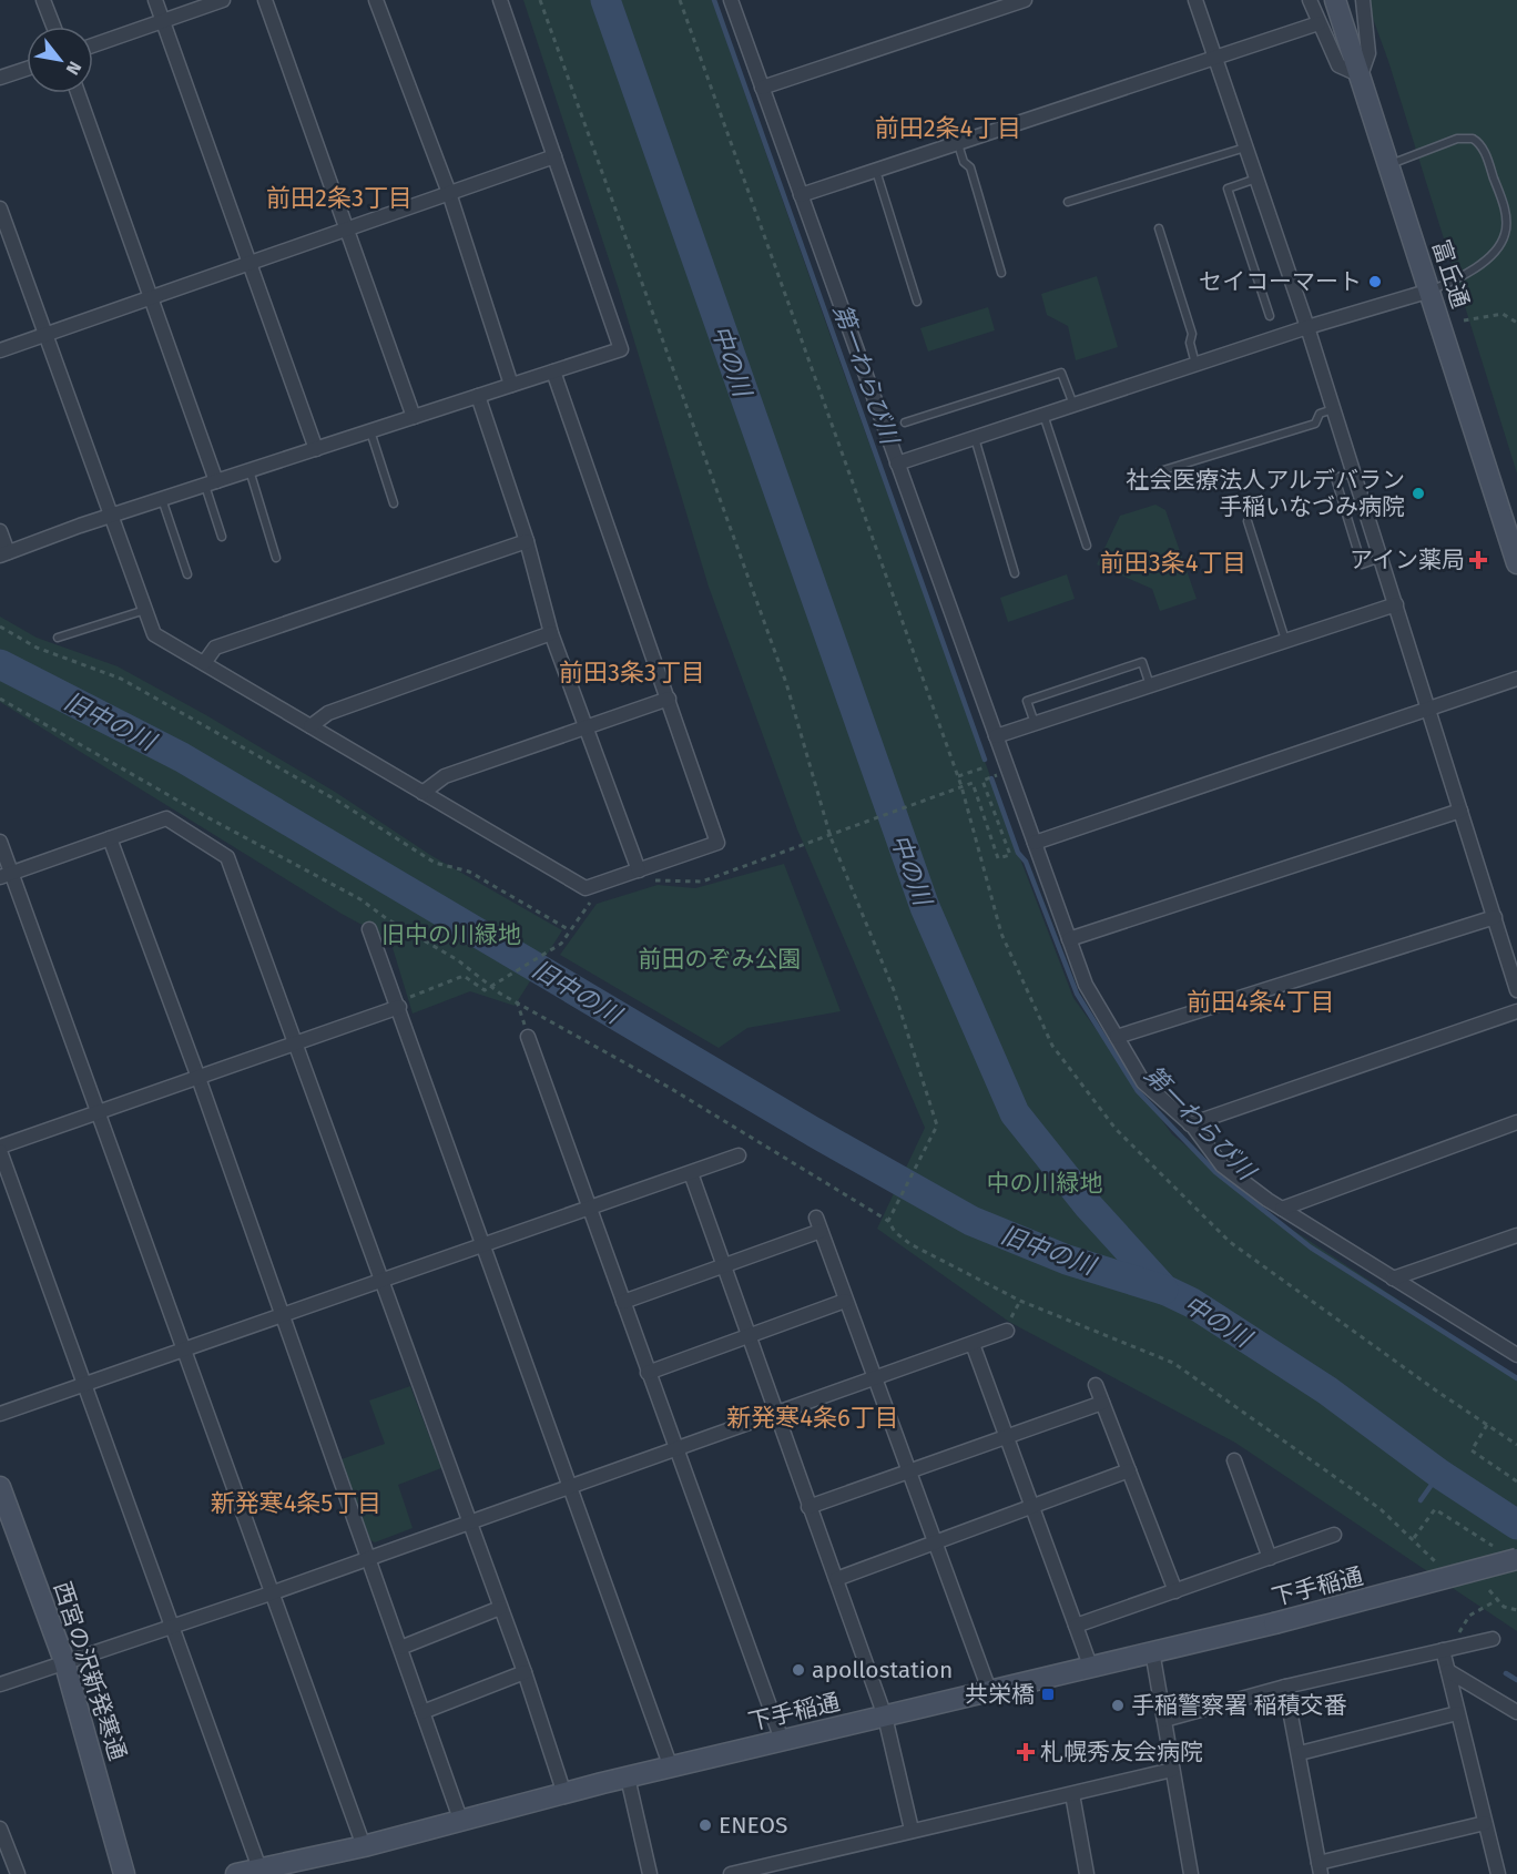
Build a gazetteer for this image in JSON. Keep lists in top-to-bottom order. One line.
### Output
{"streets":{"main road":["富丘通","下手稲通","西宮の沢新発寒通"]},"districts":["前田2条4丁目","前田2条3丁目","前田3条4丁目","前田3条3丁目","前田4条4丁目","新発寒4条6丁目","新発寒4条5丁目"],"water":["中の川","第一わらび川","旧中の川"],"parks":["旧中の川緑地","前田のぞみ公園","中の川緑地"],"places":{"other":["セイコーマート","社会医療法人アルデバラン 手稲いなづみ病院","apollostation","手稲警察署 稲積交番","ENEOS"],"health":["アイン薬局","札幌秀友会病院"],"transit":["共栄橋"]},"north":"bottom right"}
